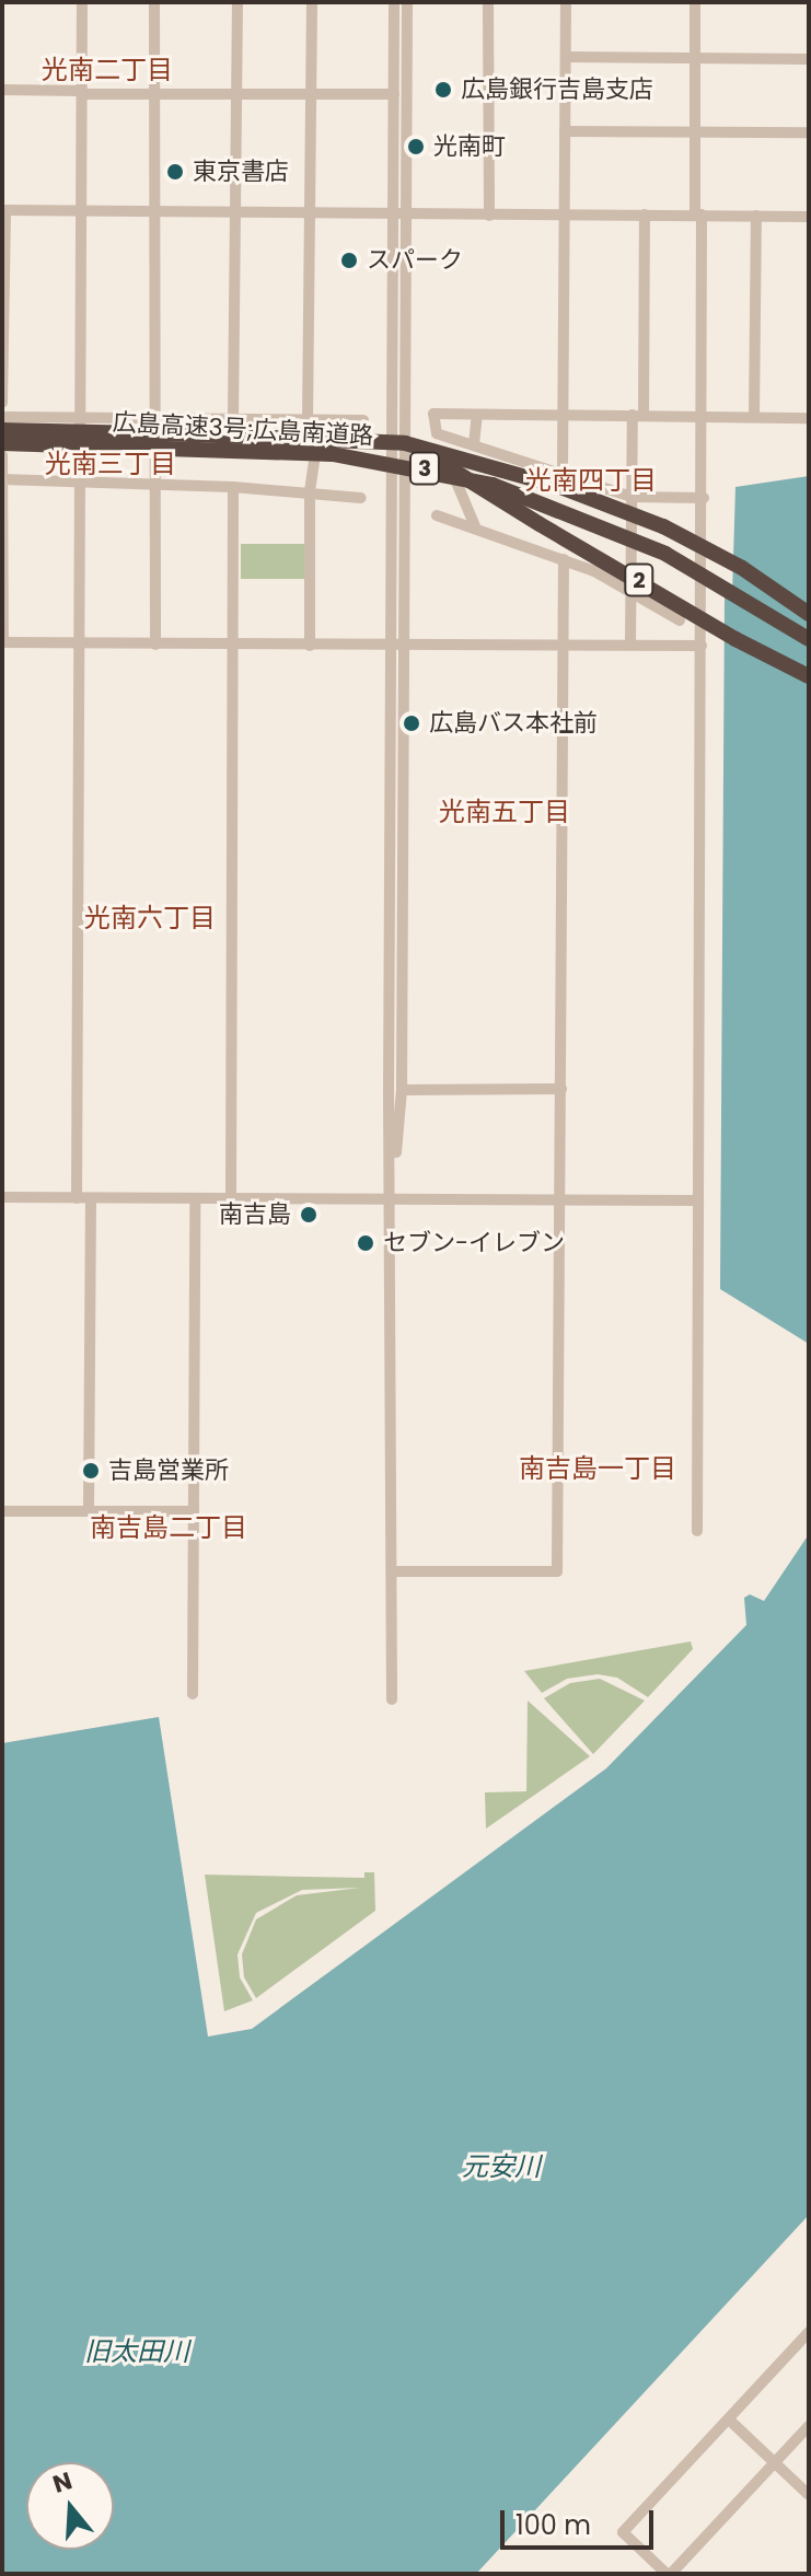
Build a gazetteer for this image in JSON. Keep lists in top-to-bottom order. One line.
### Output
{"streets":{"highway":["広島高速3号;広島南道路","3","2"]},"districts":["光南二丁目","光南三丁目","光南四丁目","光南五丁目","光南六丁目","南吉島一丁目","南吉島二丁目"],"water":["元安川","旧太田川"],"places":["広島銀行吉島支店","光南町","東京書店","スパーク","広島バス本社前","南吉島","セブン-イレブン","吉島営業所"],"scale_bar":"100 m","north":"top"}
